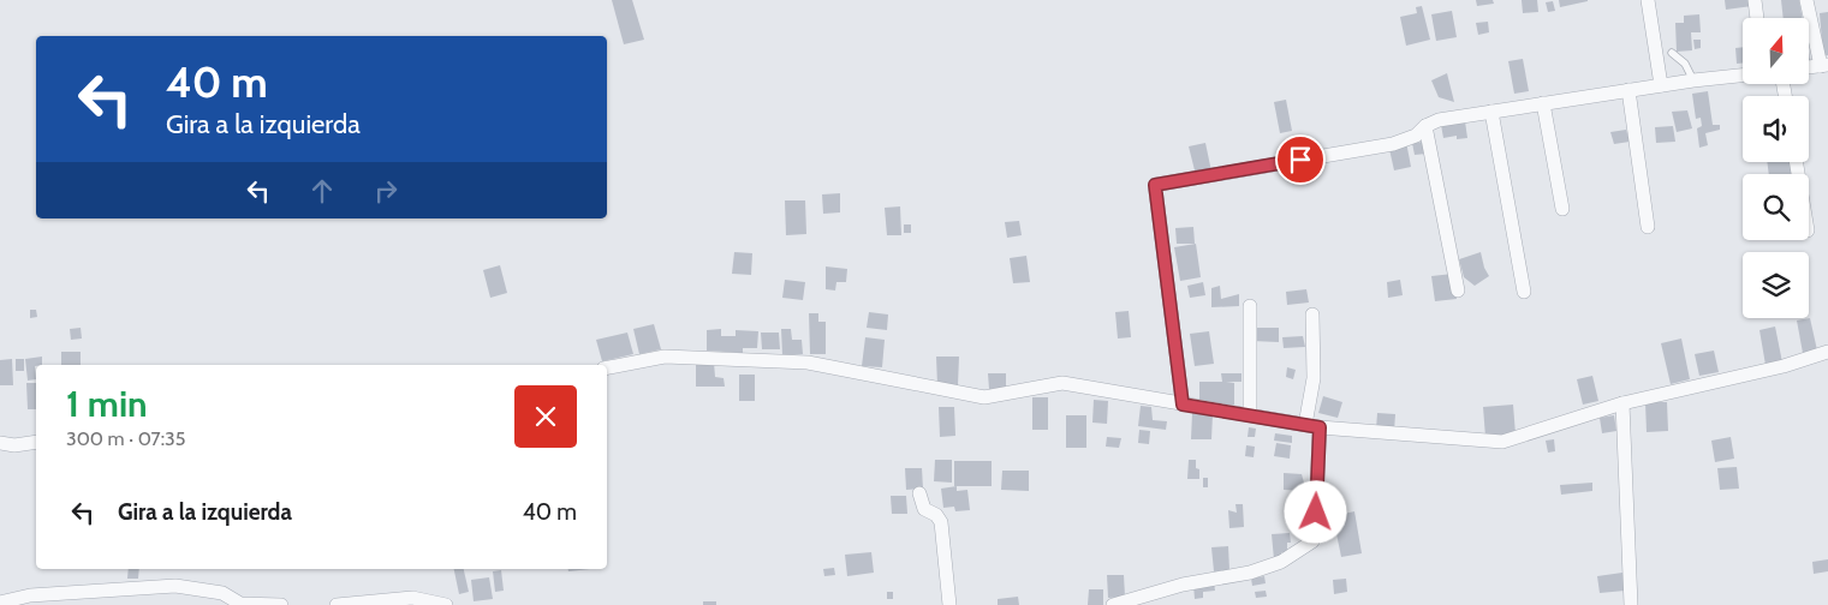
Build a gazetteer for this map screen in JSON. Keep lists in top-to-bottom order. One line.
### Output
{"north":"top","page":{"turn":["40 m","Gira a la izquierda"],"heading":["1 min","300 m · 07:35"],"list":[{"name":"Gira a la izquierda","value":"40 m"}]}}
